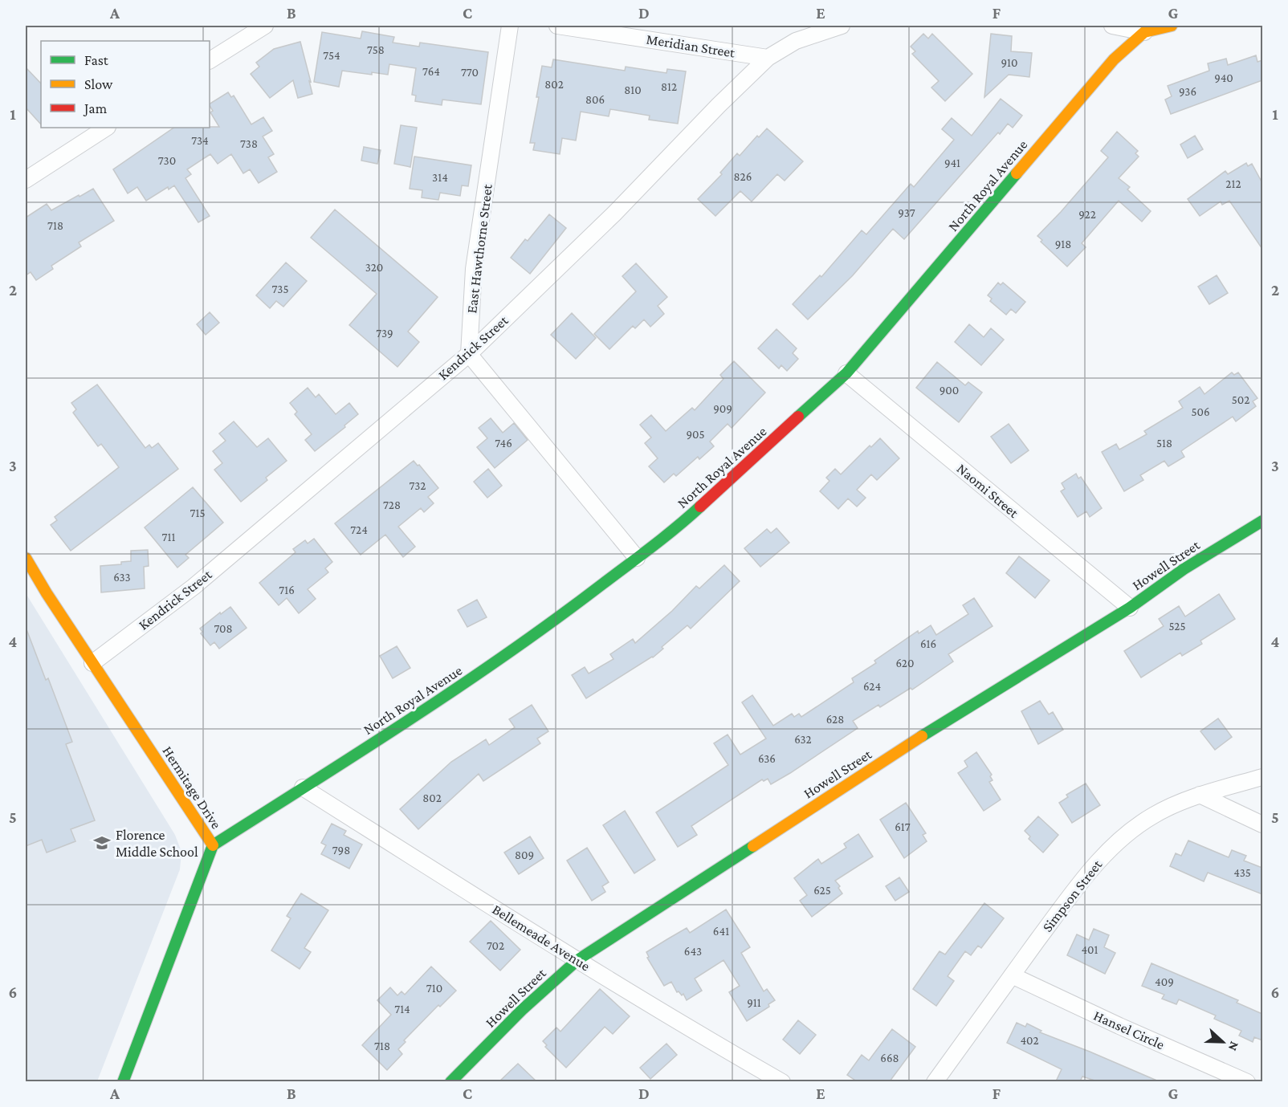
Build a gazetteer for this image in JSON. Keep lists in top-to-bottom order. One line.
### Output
{"streets":{"street":["Meridian Street","North Royal Avenue","East Hawthorne Street","Kendrick Street","Naomi Street","Howell Street","Hermitage Drive","Simpson Street","Bellemeade Avenue","Hansel Circle"]},"crossings":[["Meridian Street","Kendrick Street"],["North Royal Avenue","Naomi Street"],["North Royal Avenue","Hermitage Drive"],["North Royal Avenue","Bellemeade Avenue"],["East Hawthorne Street","Kendrick Street"],["Kendrick Street","Hermitage Drive"],["Naomi Street","Howell Street"],["Howell Street","Bellemeade Avenue"],["Simpson Street","Hansel Circle"]],"places":{"school or university":["Florence Middle School"]},"house_numbers":["758","754","910","764","770","940","802","812","810","936","806","734","738","730","941","826","314","212","937","922","718","918","320","735","739","900","502","909","506","905","746","518","732","728","715","724","711","633","716","525","708","616","620","624","628","632","636","802","617","798","809","435","625","641","702","401","643","409","710","911","714","402","718","668"],"legend":["Fast","Slow","Jam"],"north":"right","grid":{"columns":["A","B","C","D","E","F","G"],"rows":["1","2","3","4","5","6"]}}
